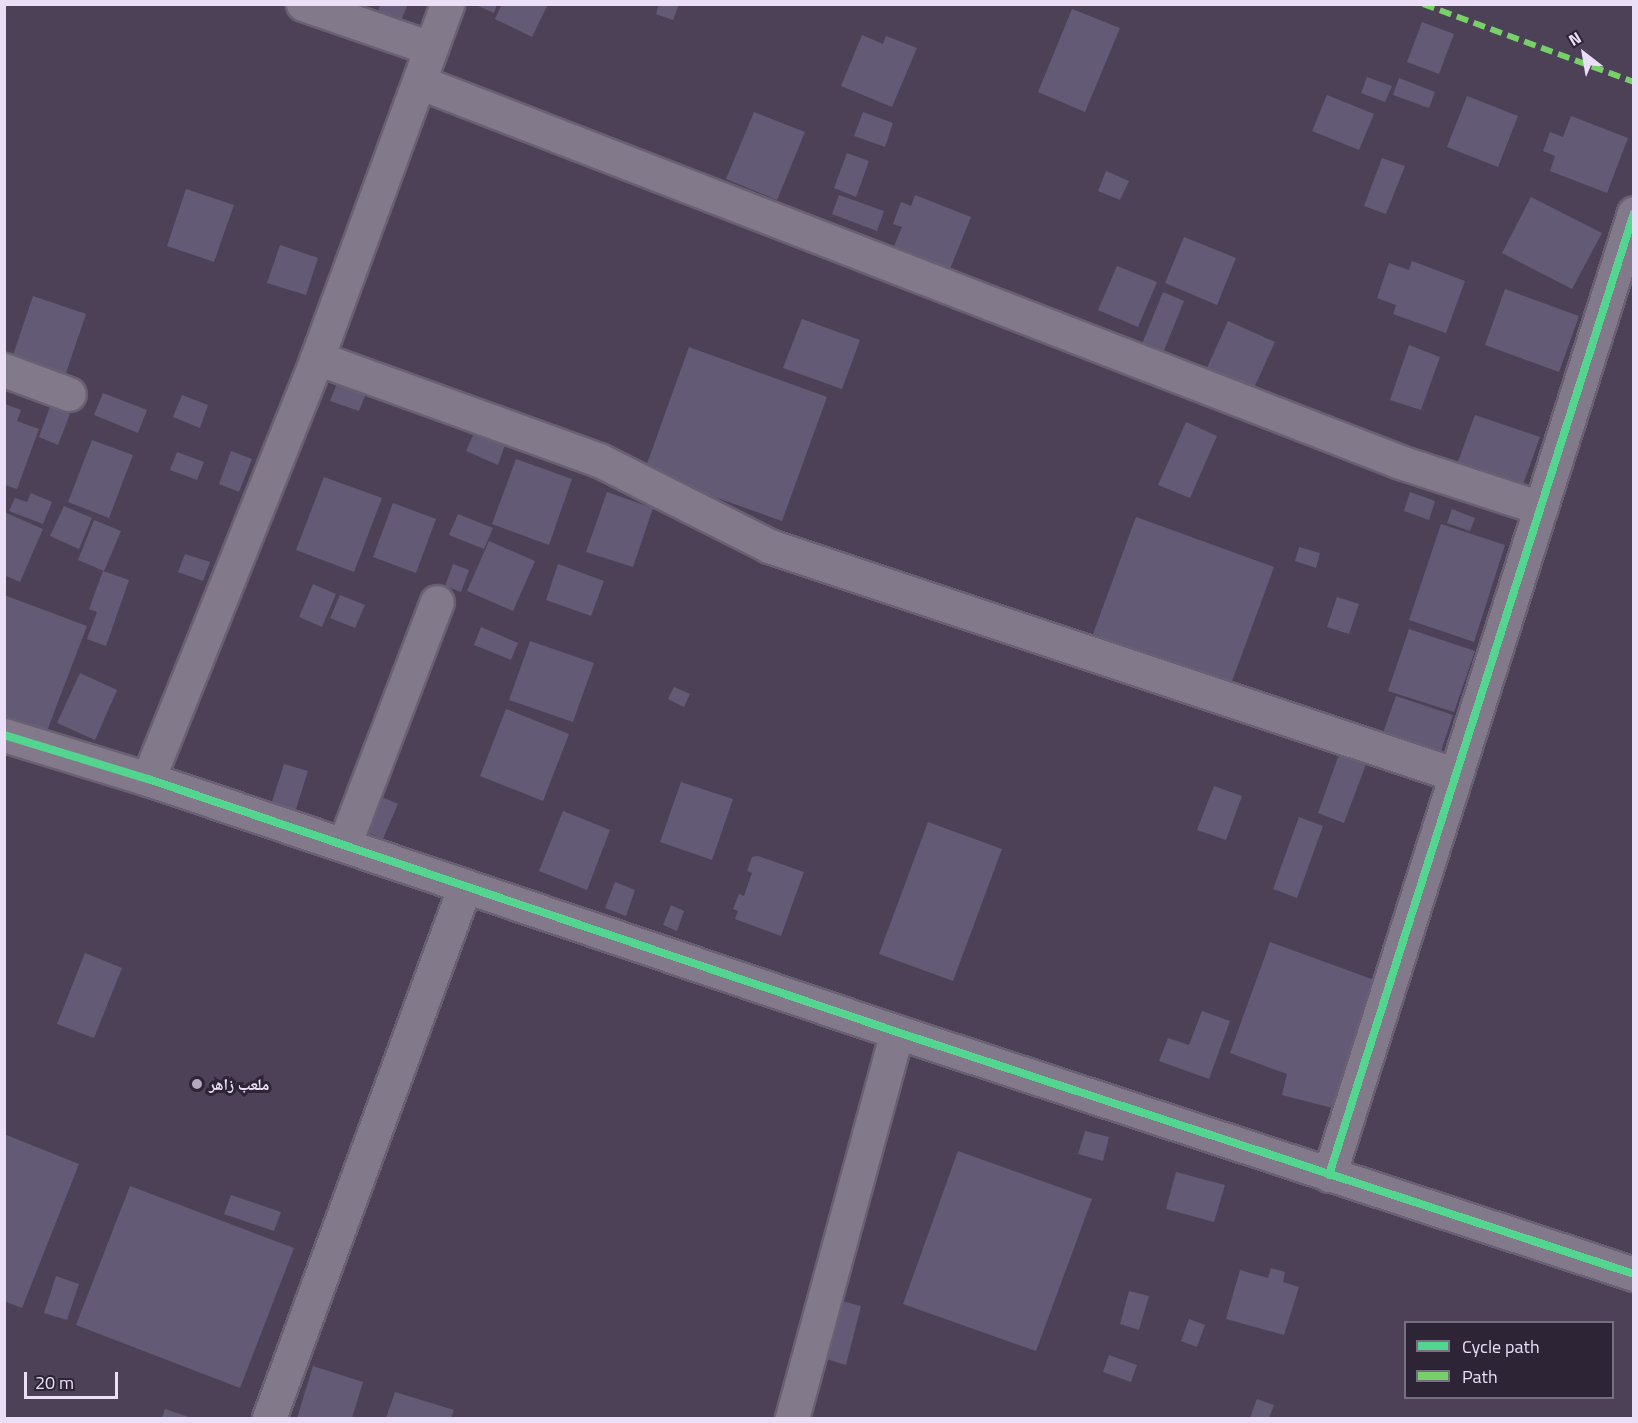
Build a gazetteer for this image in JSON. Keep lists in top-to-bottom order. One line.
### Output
{"places":["ملعب زاهر"],"legend":["Cycle path","Path"],"scale_bar":"20 m","north":"top left"}
